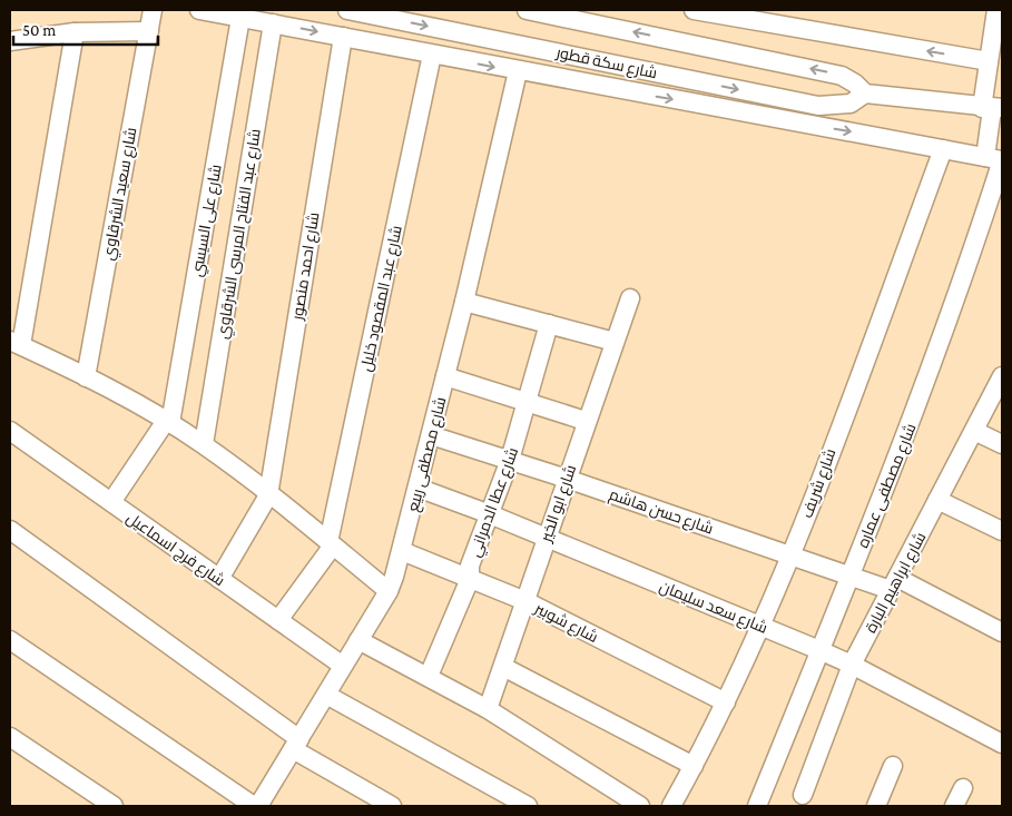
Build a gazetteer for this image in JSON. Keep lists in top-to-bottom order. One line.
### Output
{"streets":{"street":["شارع سكة قطور","شارع سعيد الشرقاوي","شارع على السيسي","شارع عبد الفتاح المرسى الشرقاوي","شارع احمد منصور","شارع عبد المقصود خليل","شارع مصطفى ربيع","شارع شريف","شارع مصطفى عماره","شارع عطا الدمراني","شارع ابو الخير","شارع حسن هاشم","شارع فرج اسماعيل","شارع ابراهيم البارة","شارع سعد سليمان","شارع شوبير"]},"crossings":[["شارع على السيسي","شارع فرج اسماعيل"],["شارع مصطفى ربيع","شارع حسن هاشم"],["شارع مصطفى ربيع","شارع فرج اسماعيل"],["شارع مصطفى ربيع","شارع سعد سليمان"],["شارع مصطفى ربيع","شارع شوبير"],["شارع شريف","شارع حسن هاشم"],["شارع شريف","شارع سعد سليمان"],["شارع شريف","شارع شوبير"],["شارع مصطفى عماره","شارع حسن هاشم"],["شارع مصطفى عماره","شارع سعد سليمان"],["شارع عطا الدمراني","شارع حسن هاشم"],["شارع عطا الدمراني","شارع سعد سليمان"],["شارع عطا الدمراني","شارع شوبير"],["شارع ابو الخير","شارع حسن هاشم"],["شارع ابو الخير","شارع سعد سليمان"],["شارع ابو الخير","شارع شوبير"],["شارع حسن هاشم","شارع ابراهيم البارة"],["شارع ابراهيم البارة","شارع سعد سليمان"]],"scale_bar":"50 m"}
